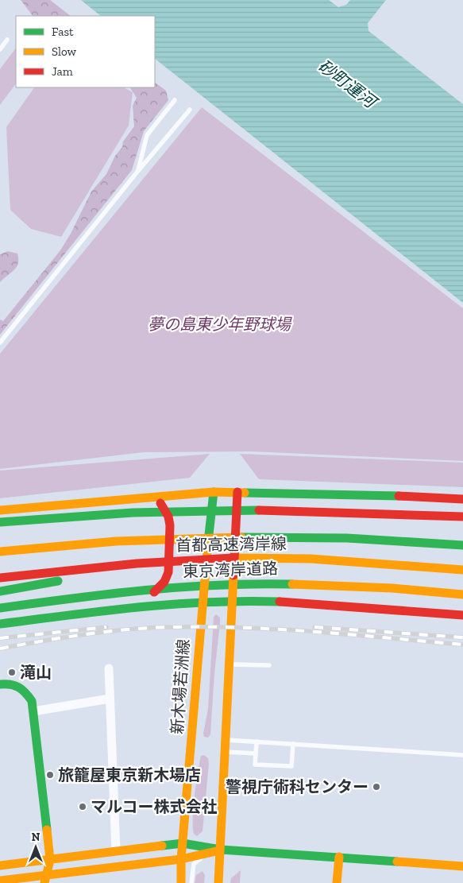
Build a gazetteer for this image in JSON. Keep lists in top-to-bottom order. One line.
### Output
{"streets":{"main road":["首都高速湾岸線","東京湾岸道路","新木場若洲線"]},"water":["砂町運河"],"parks":["夢の島東少年野球場"],"places":["滝山","旅籠屋東京新木場店","警視庁術科センター","マルコー株式会社"],"legend":["Fast","Slow","Jam"],"north":"top"}
